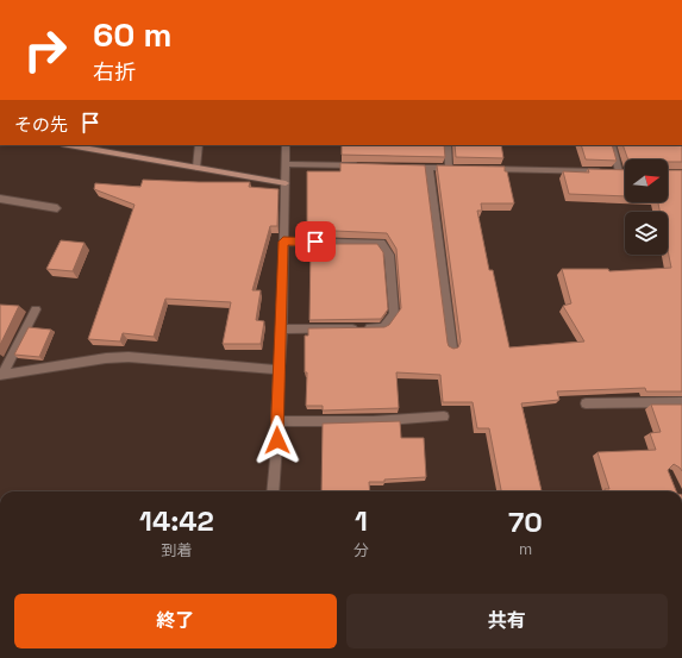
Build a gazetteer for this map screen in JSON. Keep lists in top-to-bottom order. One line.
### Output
{"north":"right","page":{"turn":["60 m","右折"],"then":"その先","eta":["14:42","到着","1","分","70","m"],"buttons":["終了","共有"]}}
